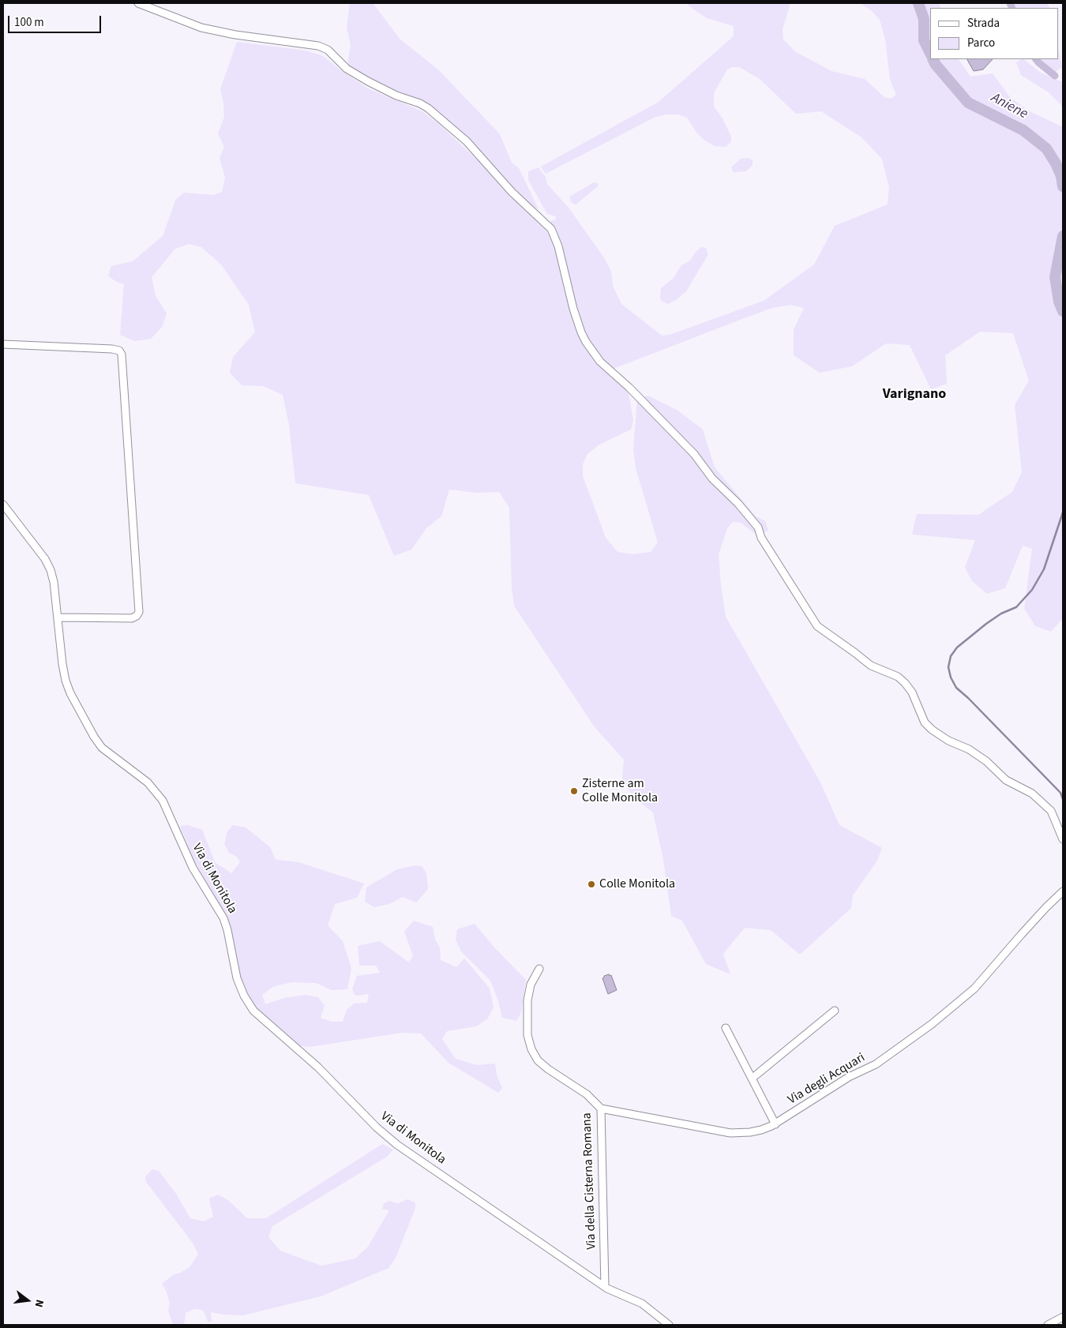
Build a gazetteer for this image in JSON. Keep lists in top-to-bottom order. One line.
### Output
{"streets":{"street":["Via di Monitola","Via degli Acquari","Via della Cisterna Romana"]},"crossings":[["Via di Monitola","Via della Cisterna Romana"],["Via degli Acquari","Via della Cisterna Romana"]],"districts":["Varignano"],"water":["Aniene"],"places":["Zisterne am Colle Monitola","Colle Monitola"],"legend":["Strada","Parco"],"scale_bar":"100 m","north":"right"}
